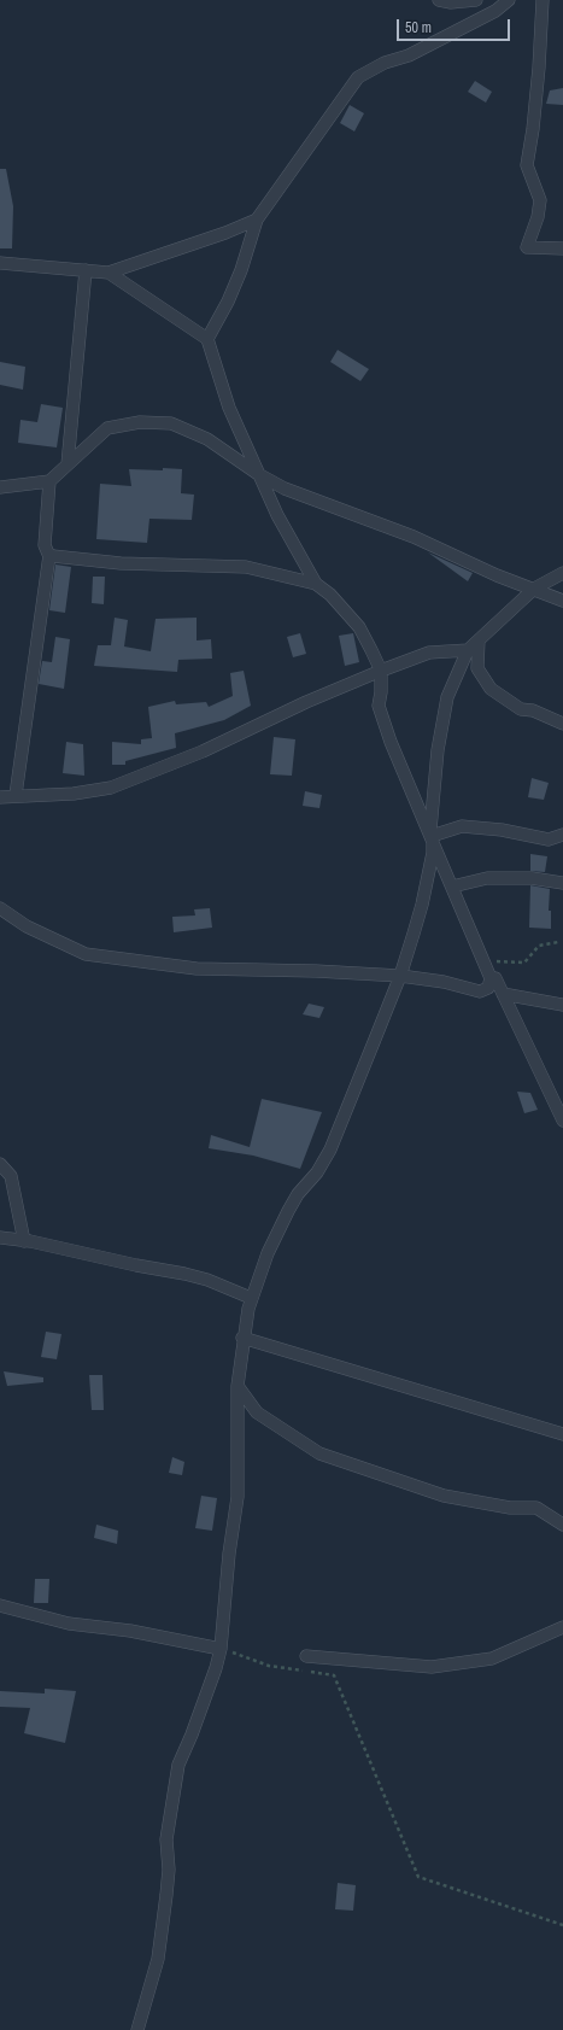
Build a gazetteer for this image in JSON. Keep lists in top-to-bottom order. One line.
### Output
{"scale_bar":"50 m"}
